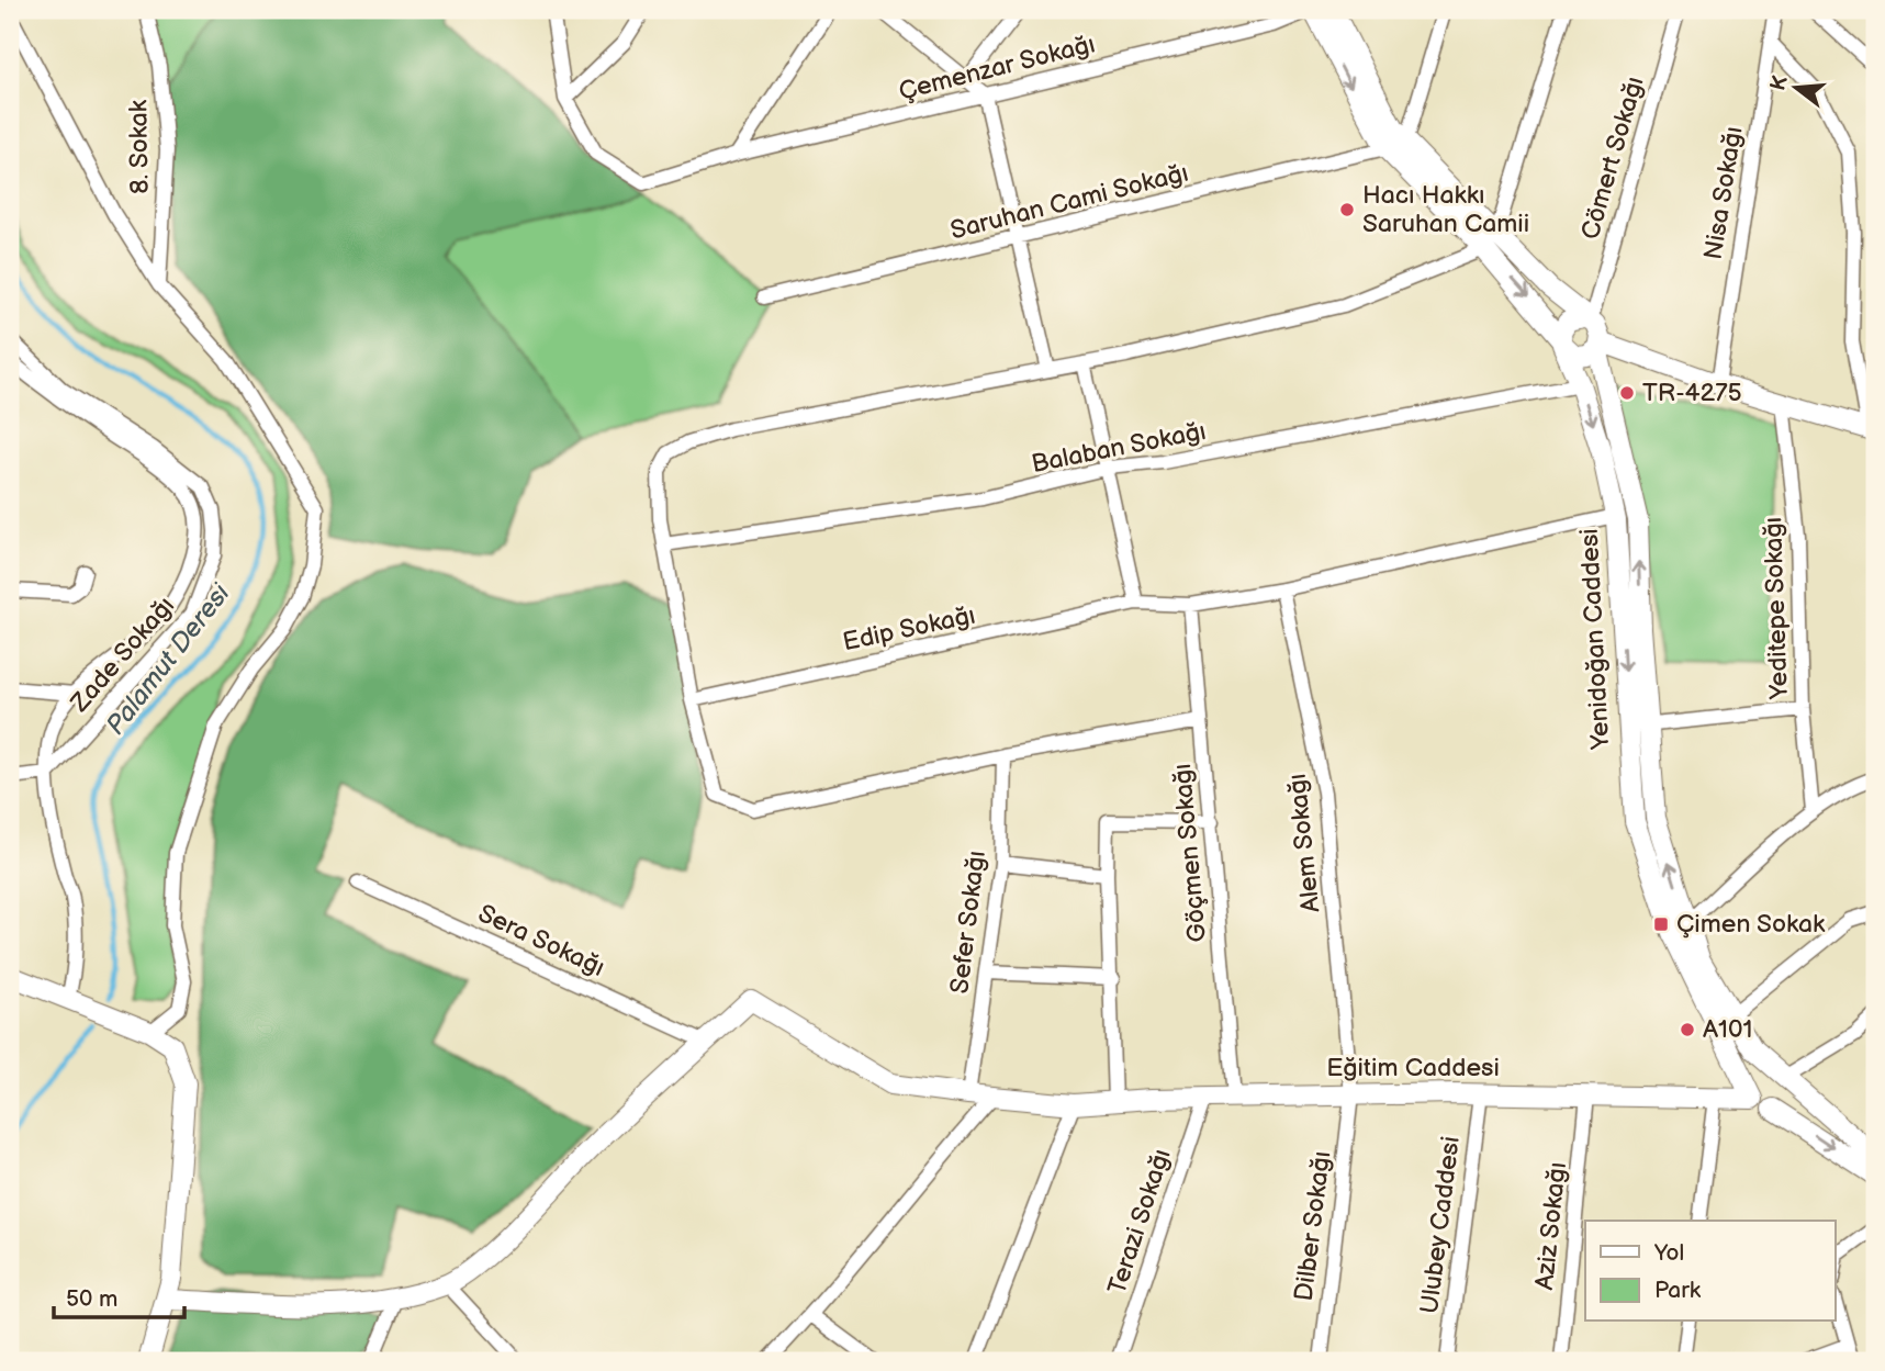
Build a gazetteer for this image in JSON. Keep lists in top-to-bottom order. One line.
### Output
{"streets":{"street":["Çemenzar Sokağı","8. Sokak","Cömert Sokağı","Nisa Sokağı","Saruhan Cami Sokağı","Balaban Sokağı","Yeditepe Sokağı","Edip Sokağı","Yenidoğan Caddesi","Zade Sokağı","Alem Sokağı","Göçmen Sokağı","Sefer Sokağı","Sera Sokağı","Eğitim Caddesi","Terazi Sokağı","Ulubey Caddesi","Dilber Sokağı","Aziz Sokağı"]},"crossings":[["Çemenzar Sokağı","Yenidoğan Caddesi"],["Cömert Sokağı","Yenidoğan Caddesi"],["Saruhan Cami Sokağı","Yenidoğan Caddesi"],["Balaban Sokağı","Yenidoğan Caddesi"],["Edip Sokağı","Yenidoğan Caddesi"],["Edip Sokağı","Alem Sokağı"],["Edip Sokağı","Göçmen Sokağı"],["Yenidoğan Caddesi","Eğitim Caddesi"],["Alem Sokağı","Eğitim Caddesi"],["Alem Sokağı","Dilber Sokağı"],["Göçmen Sokağı","Eğitim Caddesi"],["Sefer Sokağı","Eğitim Caddesi"],["Sera Sokağı","Eğitim Caddesi"],["Eğitim Caddesi","Terazi Sokağı"],["Eğitim Caddesi","Ulubey Caddesi"],["Eğitim Caddesi","Dilber Sokağı"],["Eğitim Caddesi","Aziz Sokağı"]],"water":["Palamut Deresi"],"places":{"other":["Hacı Hakkı Saruhan Camii","TR-4275","A101"],"transit":["Çimen Sokak"]},"legend":["Yol","Park"],"scale_bar":"50 m","north":"left"}
